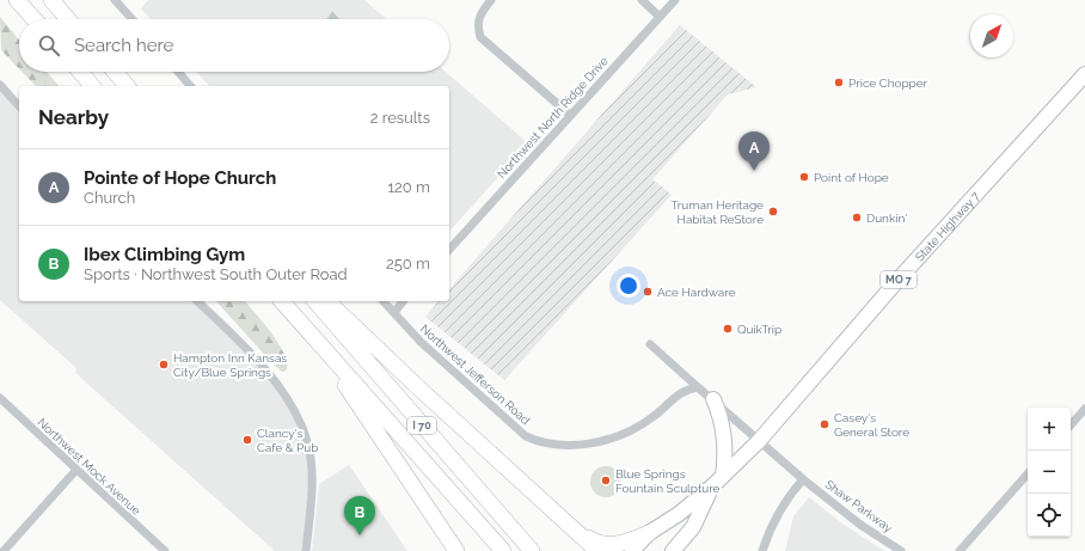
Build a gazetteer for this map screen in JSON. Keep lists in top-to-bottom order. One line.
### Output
{"streets":{"highway":["I 70"],"main road":["State Highway 7","MO 7"],"street":["Northwest North Ridge Drive","Northwest Jefferson Road","Northwest Mock Avenue","Shaw Parkway"]},"crossings":[["State Highway 7","MO 7"],["State Highway 7","Shaw Parkway"]],"places":["Price Chopper","Point of Hope","Truman Heritage Habitat ReStore","Dunkin'","Ace Hardware","QuikTrip","Hampton Inn Kansas City/Blue Springs","Casey's General Store","Clancy's Cafe & Pub","Blue Springs Fountain Sculpture"],"north":"top right","page":{"search":"Search here","heading":["Nearby","2 results"],"pins":["A","B"],"list":[{"mark":"A","name":"Pointe of Hope Church","note":"Church","value":"120 m"},{"mark":"B","name":"Ibex Climbing Gym","note":"Sports · Northwest South Outer Road","value":"250 m"}],"map_buttons":["+","−"]}}
